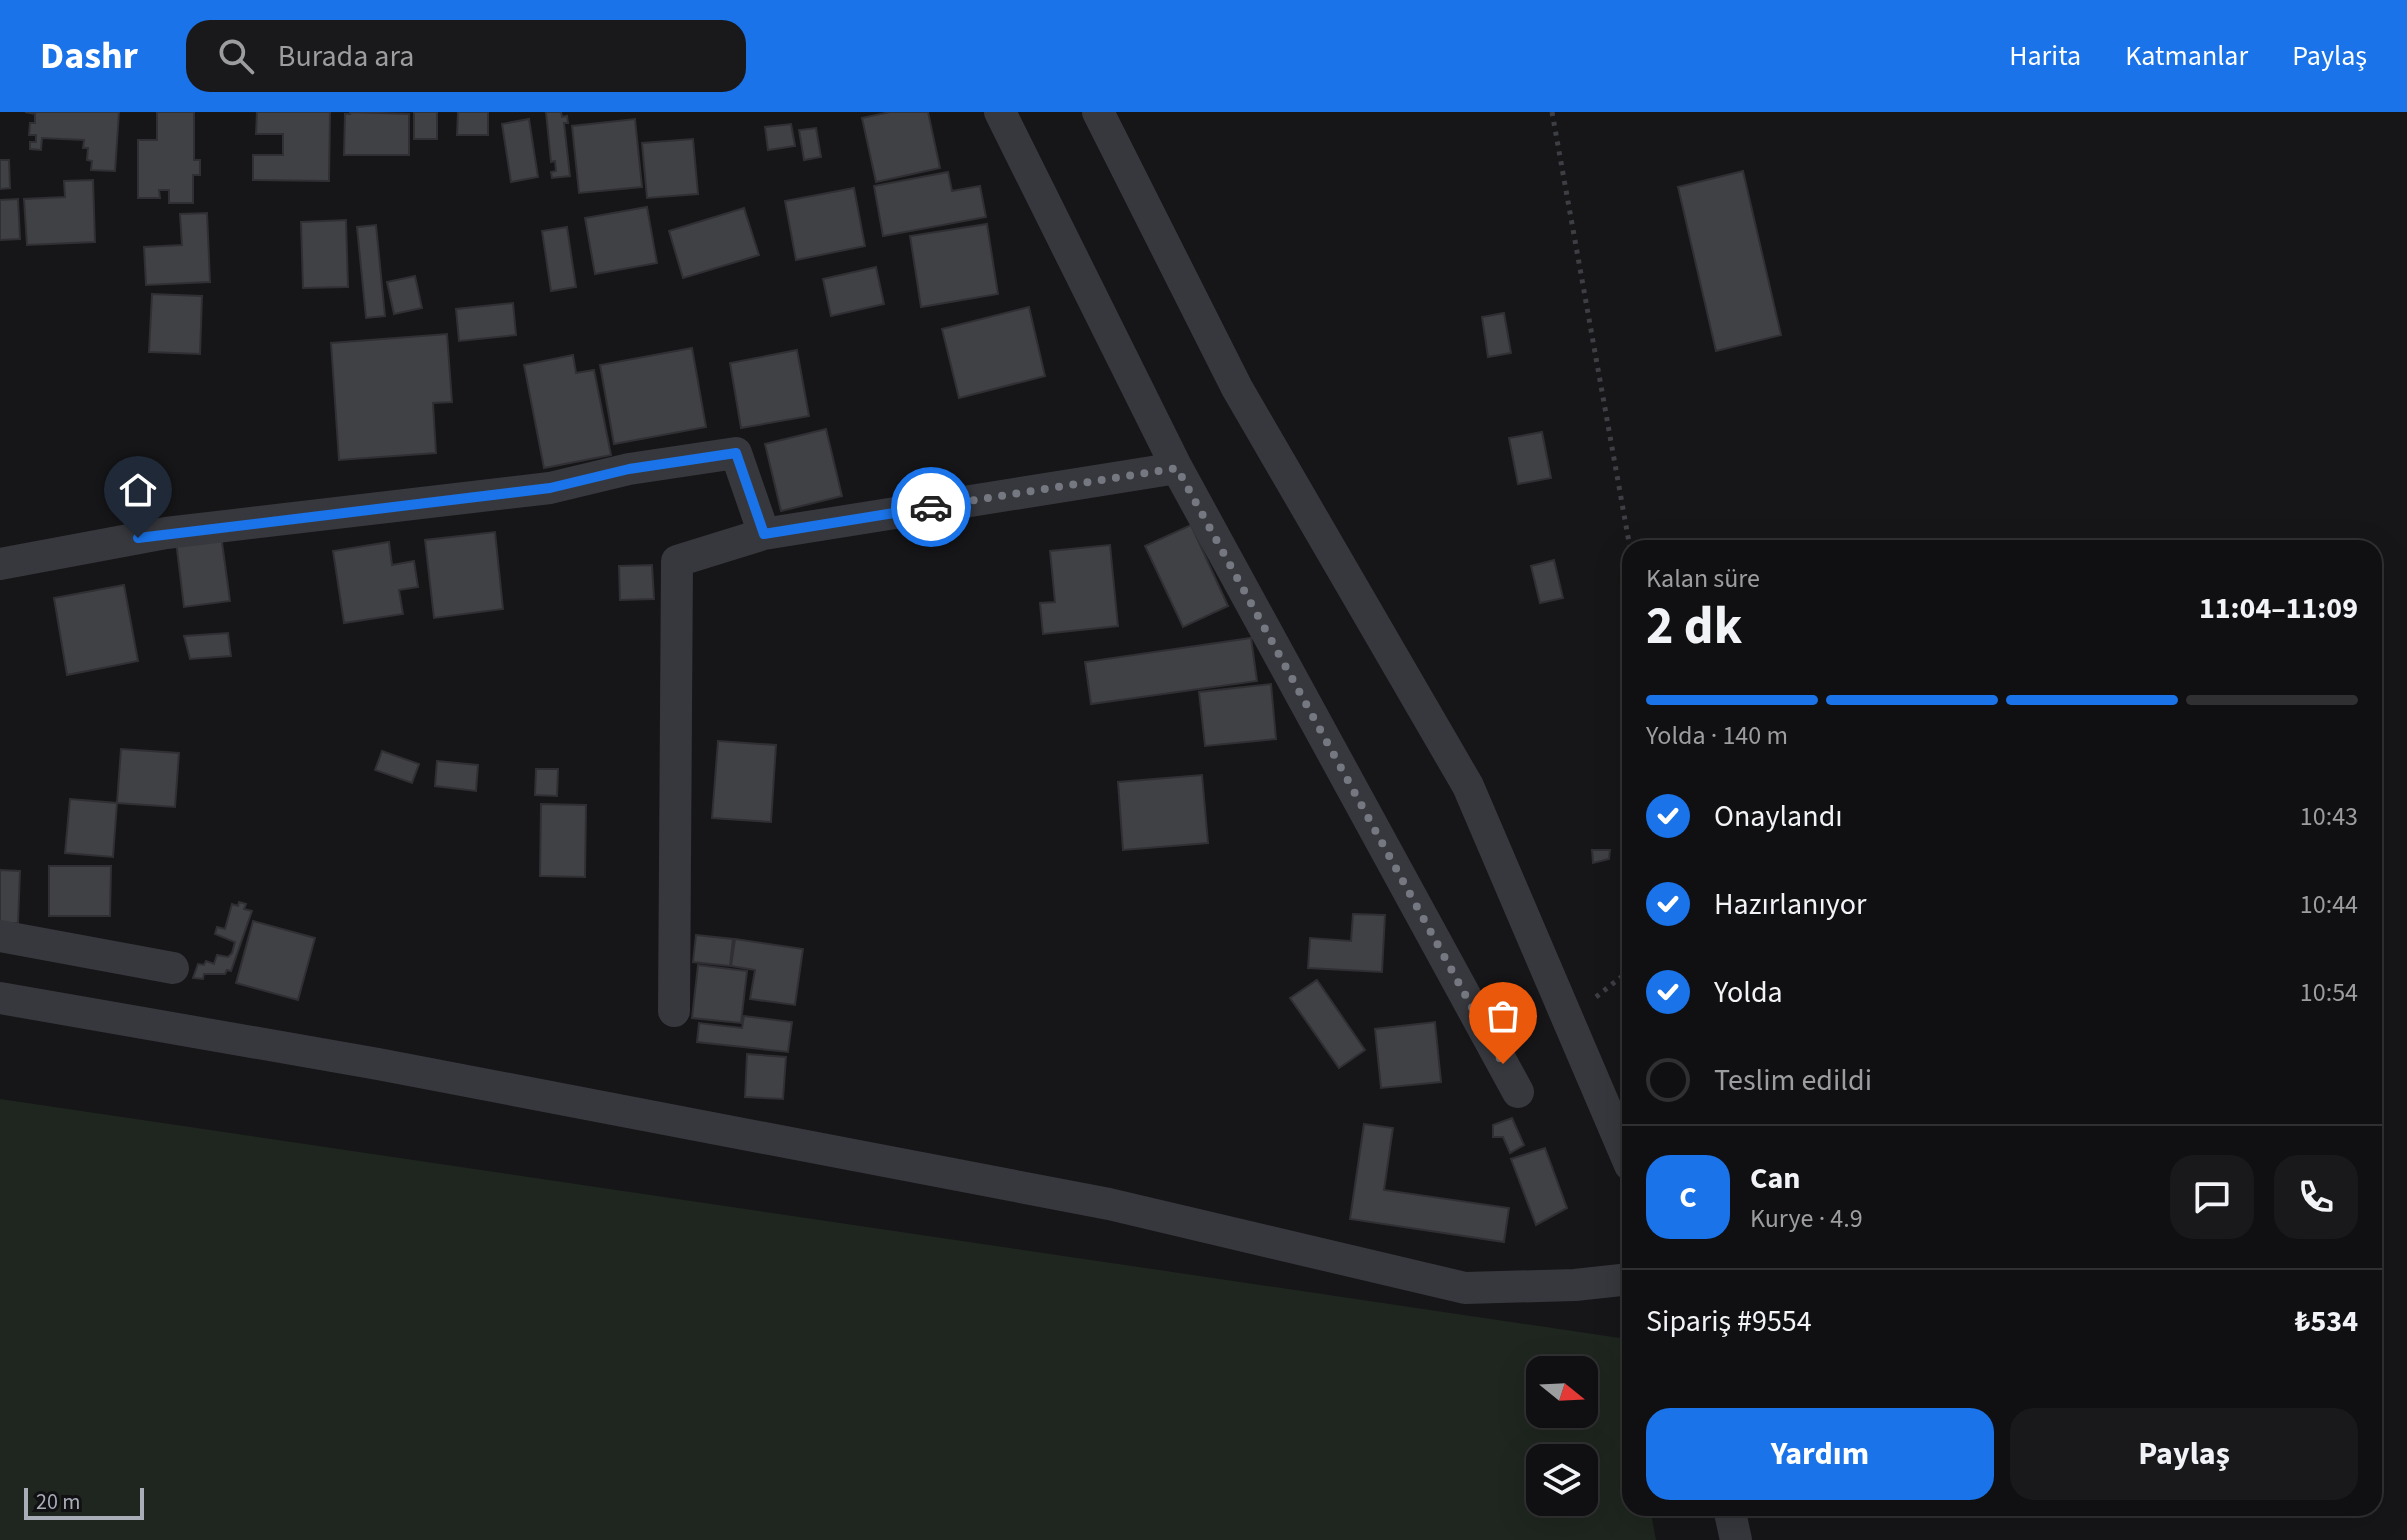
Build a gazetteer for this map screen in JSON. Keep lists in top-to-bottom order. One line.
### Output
{"scale_bar":"20 m","north":"right","page":{"header":"Dashr","search":"Burada ara","nav":["Harita","Katmanlar","Paylaş"],"heading":["2 dk","Kalan süre","11:04–11:09"],"panel":["Can","Kurye · 4.9","Sipariş #9554","₺534"],"bar":"Yolda · 140 m","list":[["Onaylandı","10:43"],["Hazırlanıyor","10:44"],["Yolda","10:54"],"Teslim edildi"],"round":"C","buttons":["Yardım","Paylaş"],"scale":"20 m"}}
